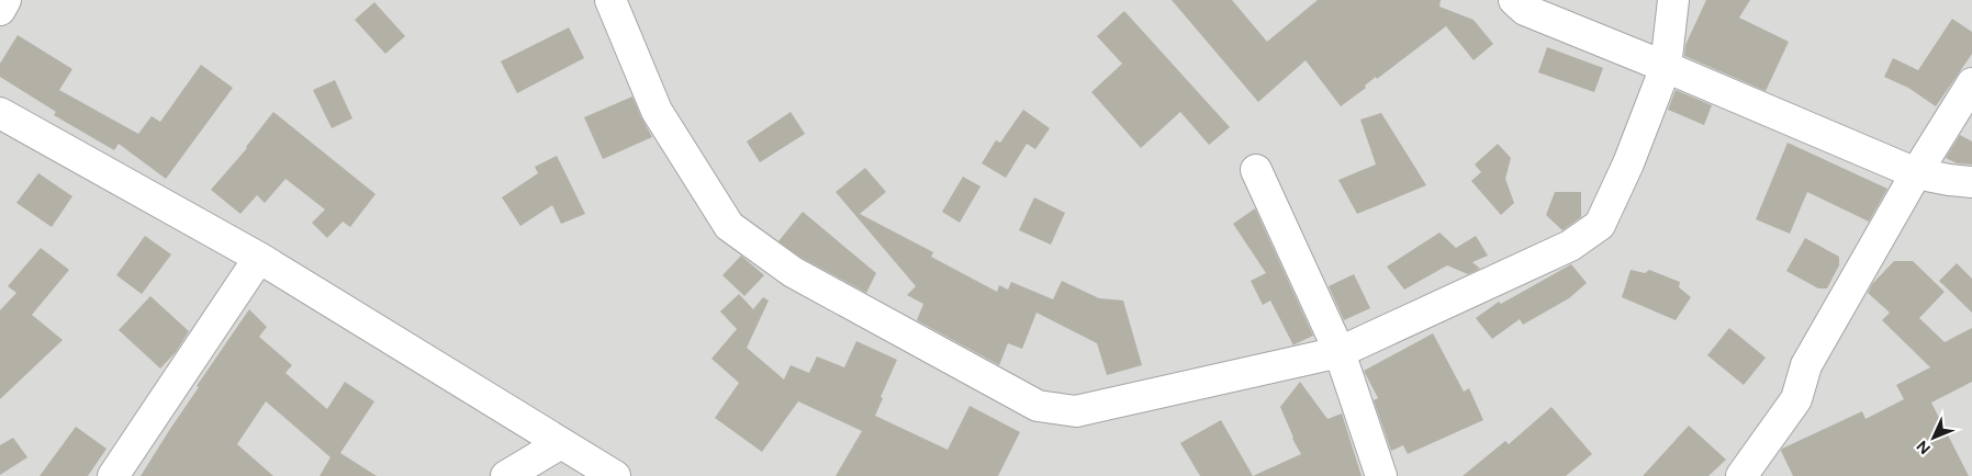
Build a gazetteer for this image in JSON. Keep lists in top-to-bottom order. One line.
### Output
{"north":"bottom left"}
